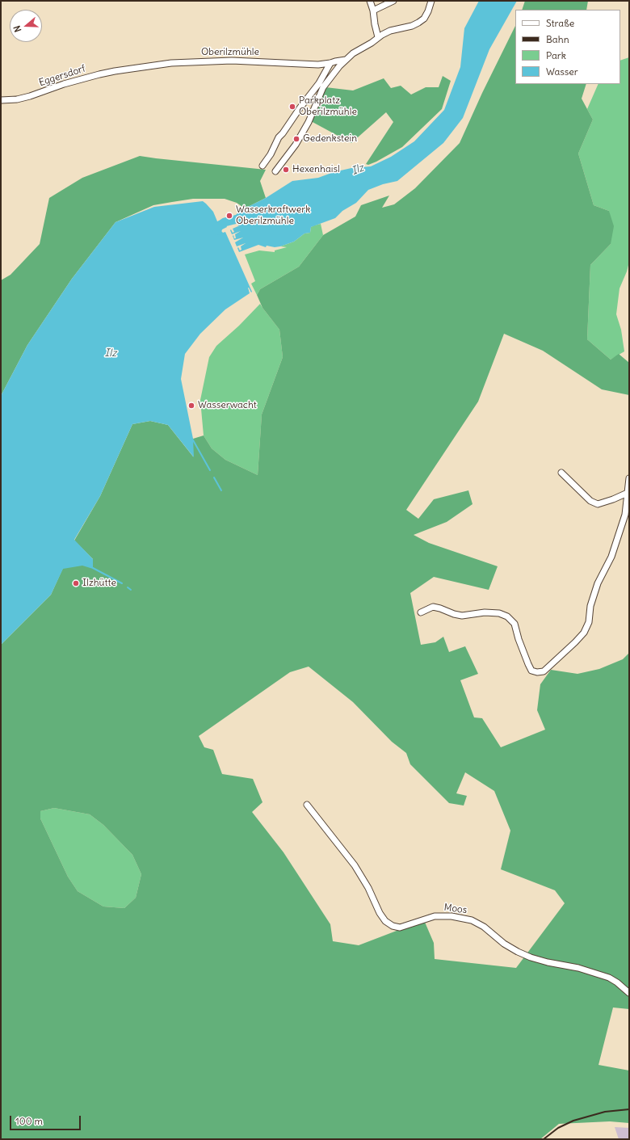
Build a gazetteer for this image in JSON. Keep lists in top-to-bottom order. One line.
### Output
{"streets":{"street":["Oberilzmühle","Eggersdorf","Moos"]},"crossings":[["Oberilzmühle","Eggersdorf"]],"water":["Ilz"],"places":["Parkplatz Oberilzmühle","Gedenkstein","Hexenhaisl","Wasserkraftwerk Oberilzmühle","Wasserwacht","Ilzhütte"],"legend":["Straße","Bahn","Park","Wasser"],"scale_bar":"100 m","north":"left"}
